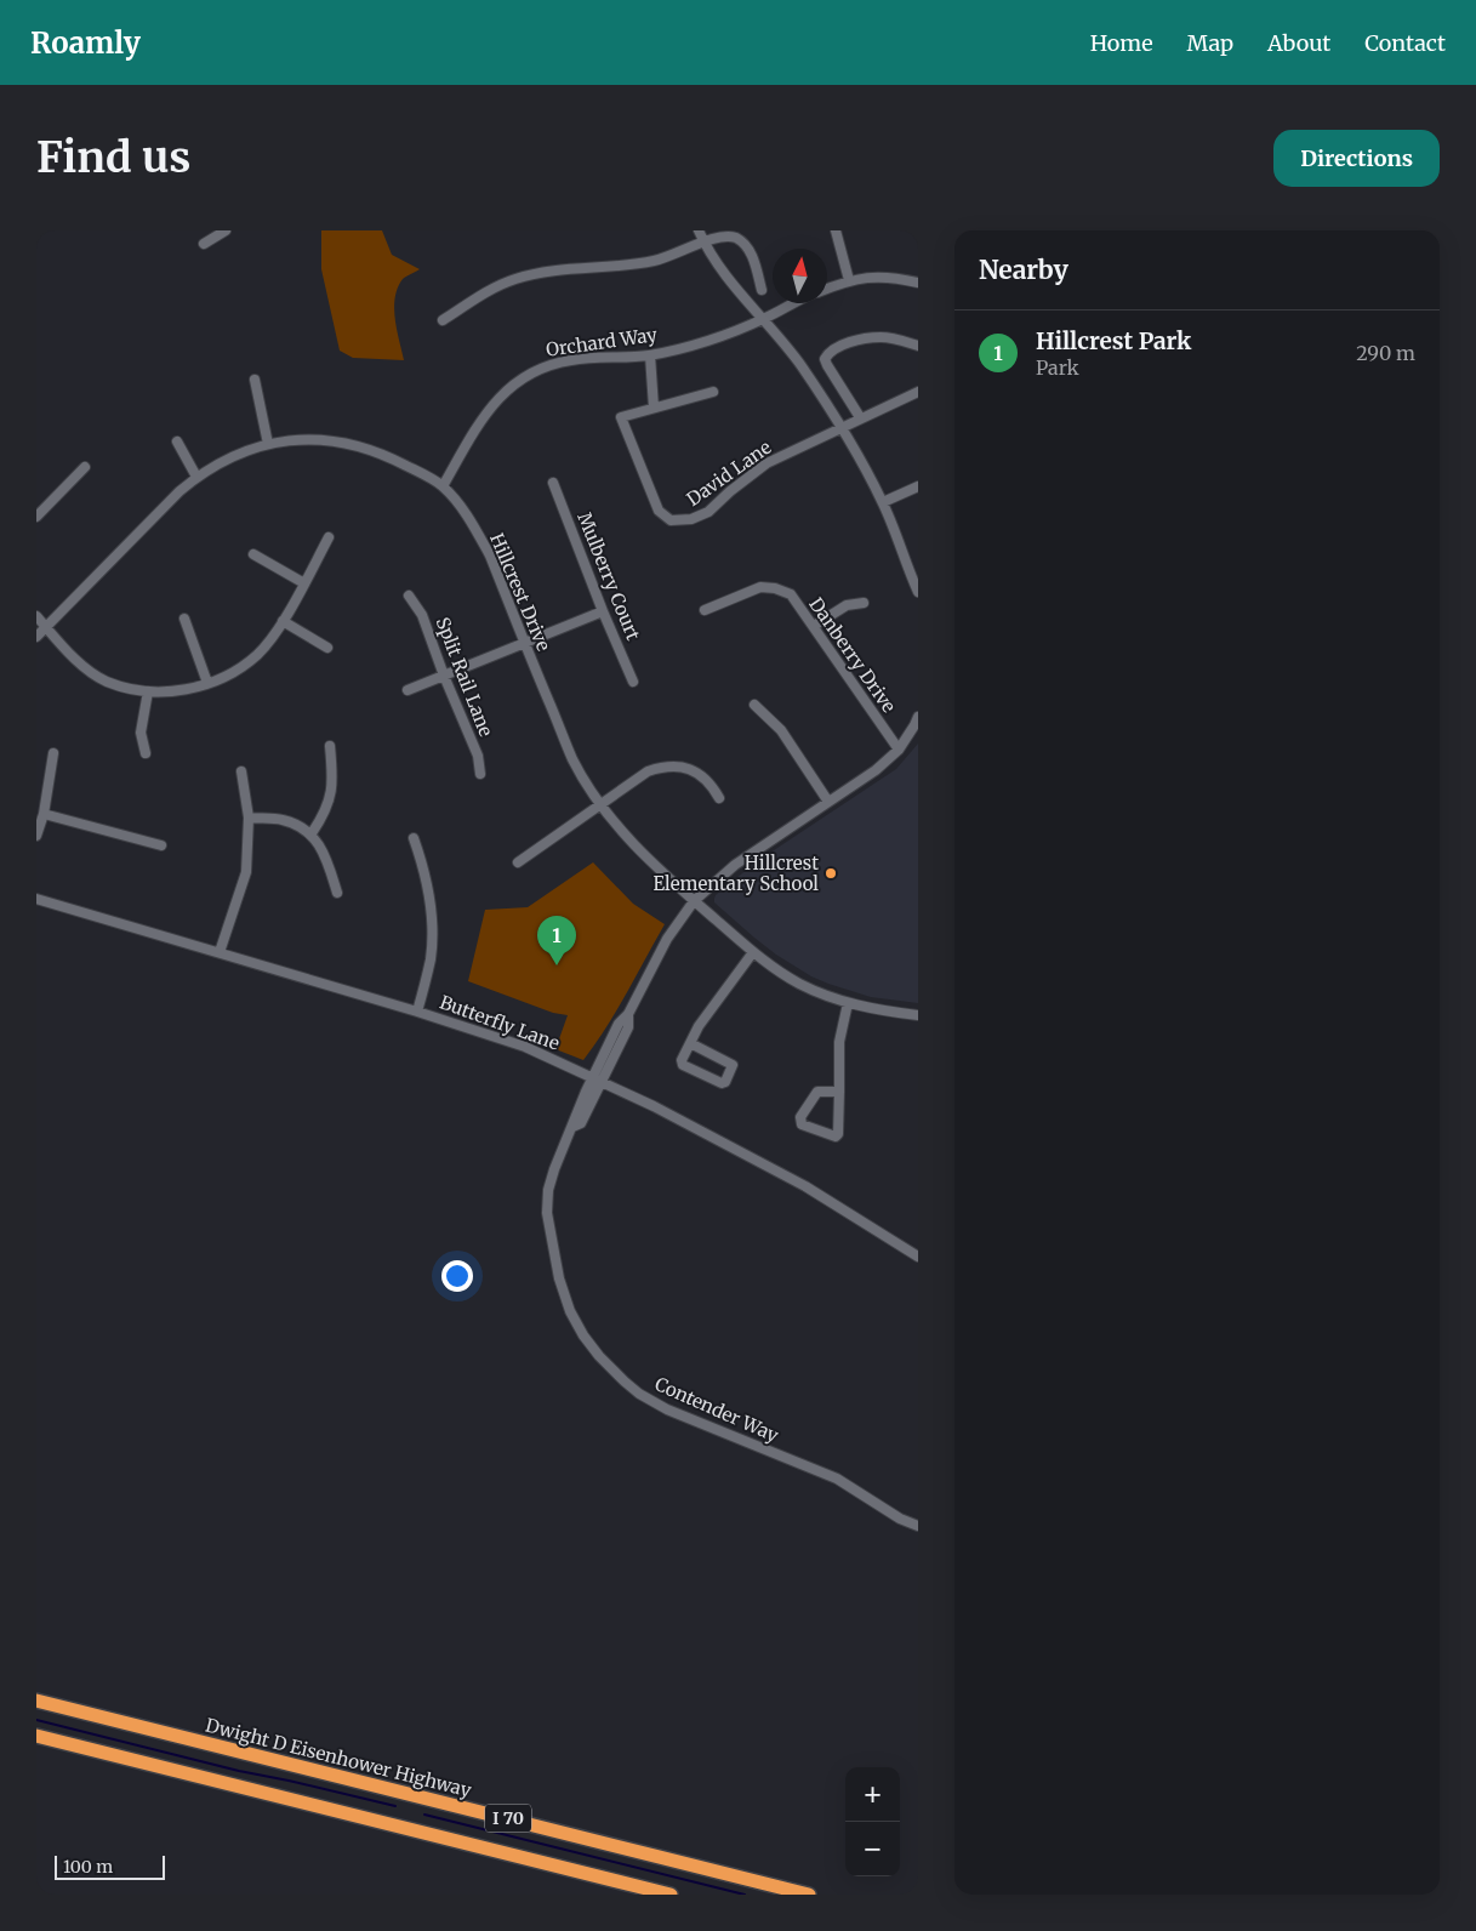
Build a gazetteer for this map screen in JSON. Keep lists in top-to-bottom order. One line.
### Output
{"streets":{"highway":["Dwight D Eisenhower Highway","I 70"],"street":["Orchard Way","David Lane","Mulberry Court","Hillcrest Drive","Danberry Drive","Split Rail Lane","Butterfly Lane","Contender Way"]},"crossings":[["Orchard Way","Hillcrest Drive"],["Hillcrest Drive","Contender Way"],["Danberry Drive","Contender Way"],["Butterfly Lane","Contender Way"]],"places":["Hillcrest Elementary School"],"scale_bar":"100 m","north":"top","page":{"header":"Roamly","nav":["Home","Map","About","Contact"],"buttons":"Directions","title":"Find us","heading":"Nearby","list":[{"mark":"1","name":"Hillcrest Park","note":"Park","value":"290 m"}],"pins":"1","map_buttons":["+","−"],"scale":"100 m"}}
